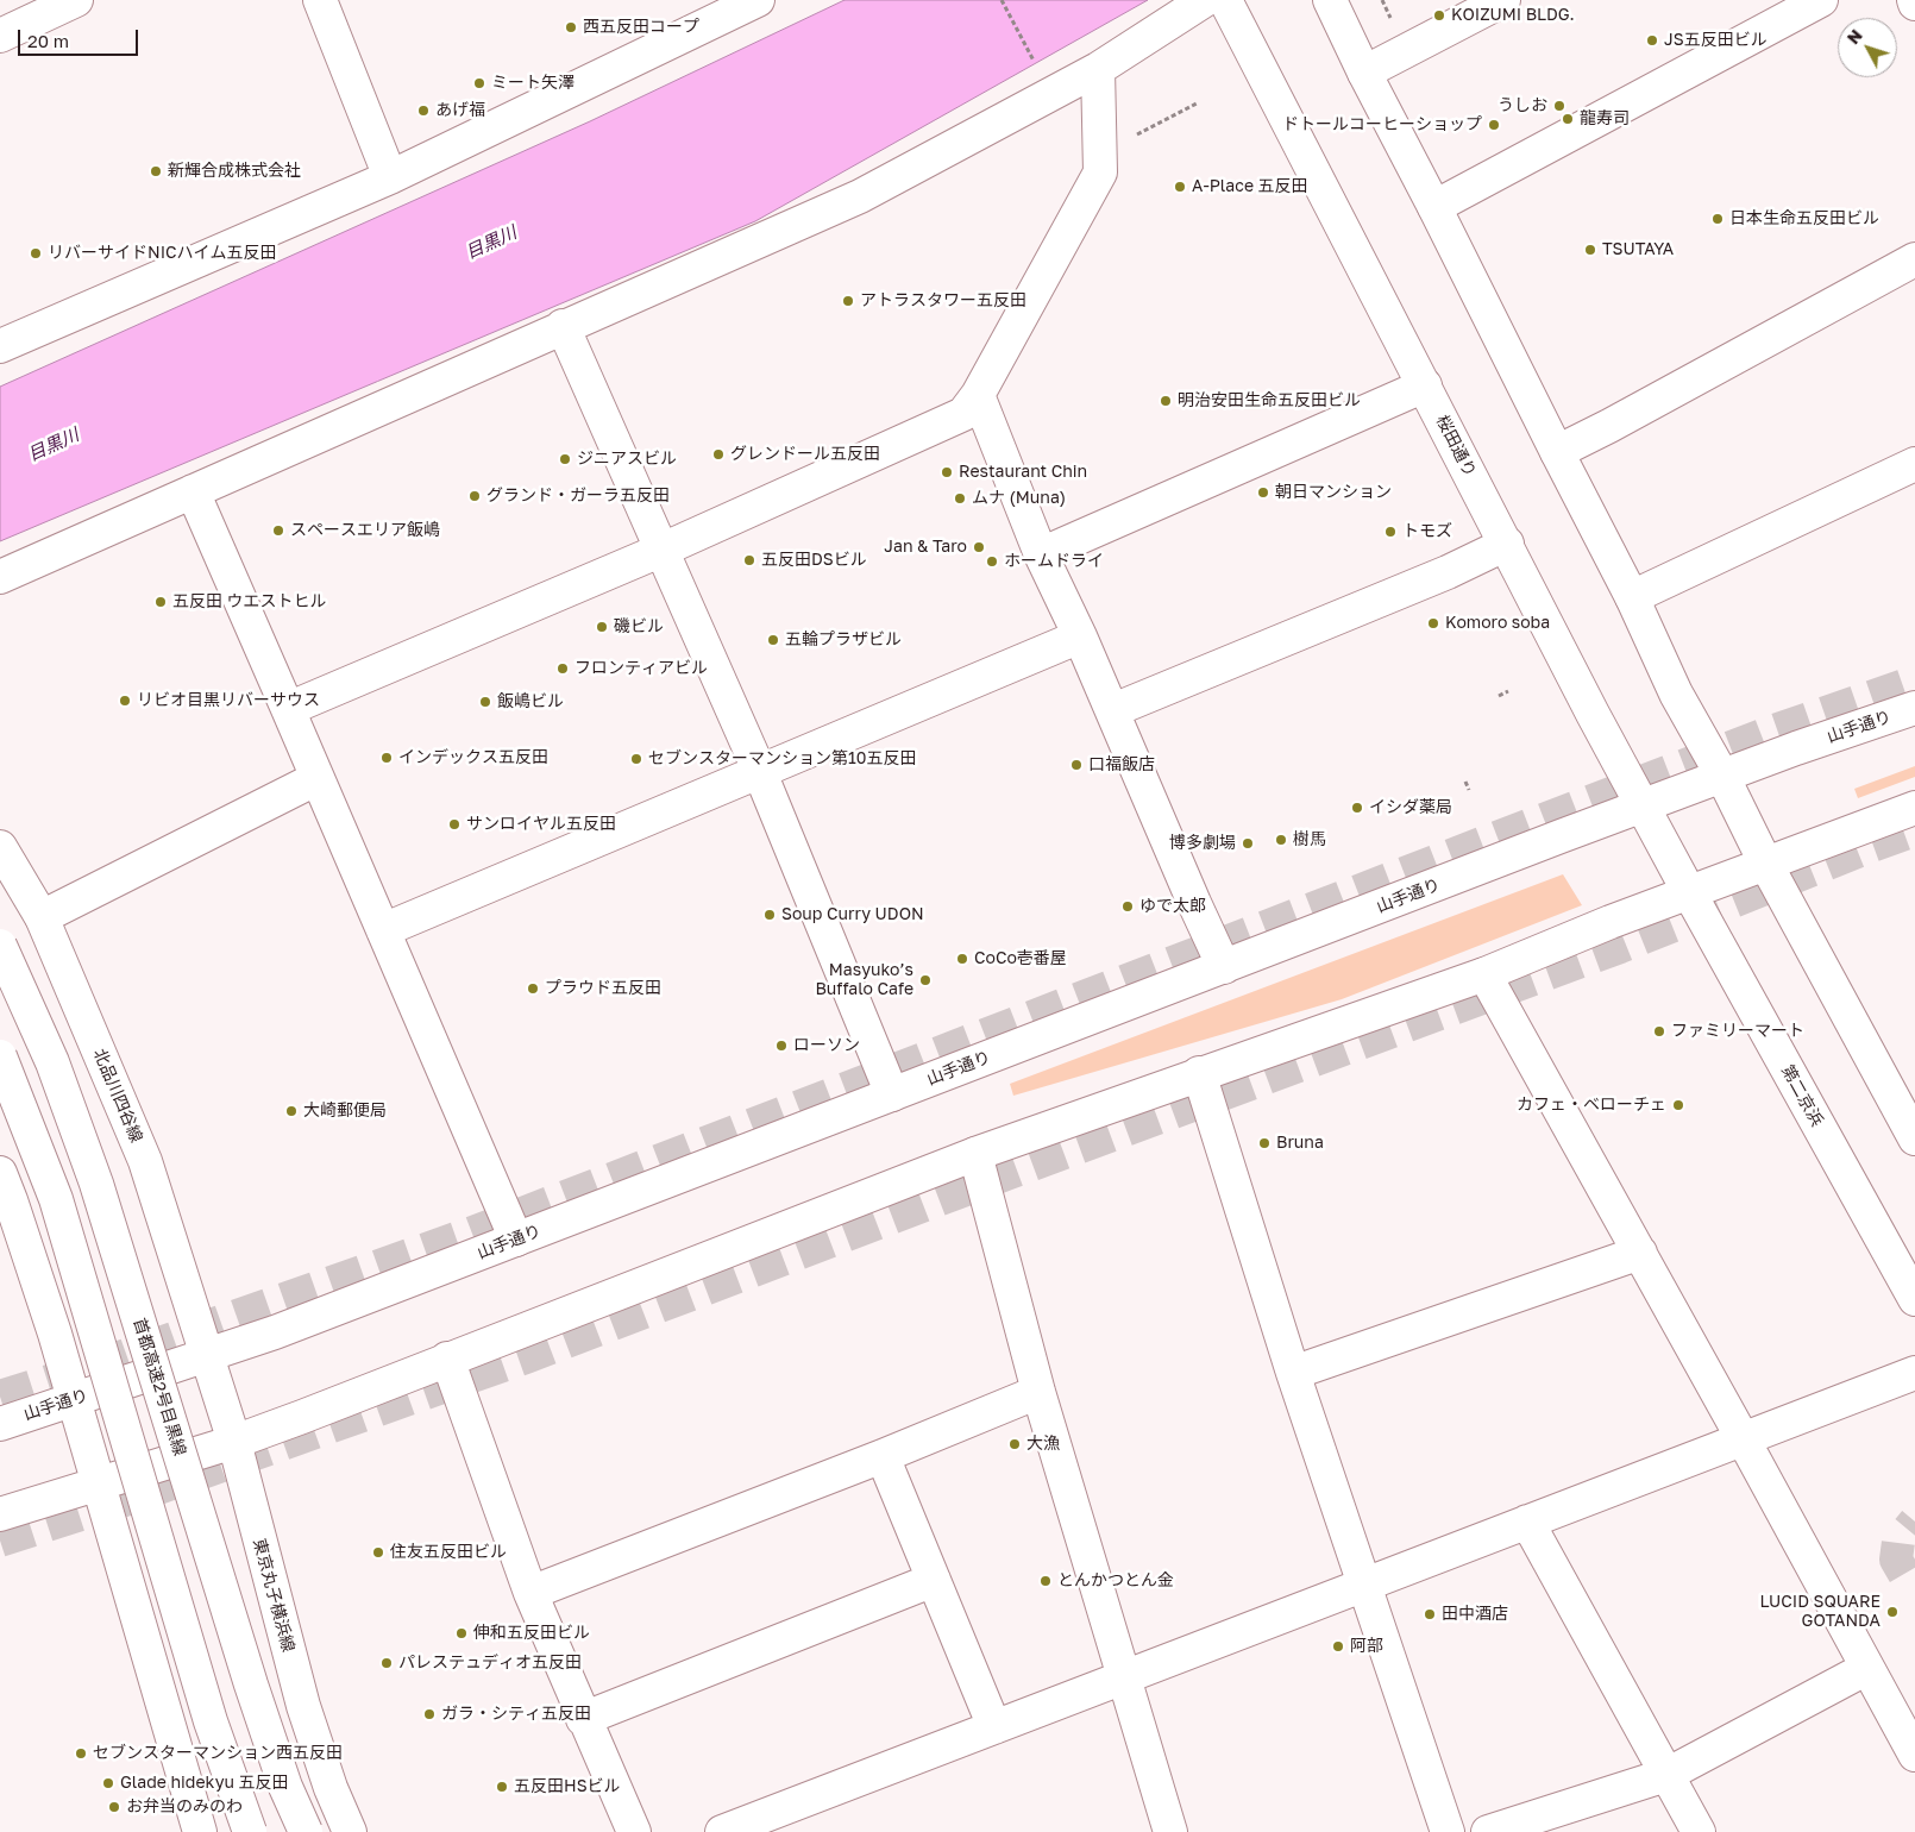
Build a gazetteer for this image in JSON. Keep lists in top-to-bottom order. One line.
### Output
{"streets":{"main road":["桜田通り","山手通り","北品川四谷線","第二京浜","首都高速2号目黒線","東京丸子横浜線"]},"crossings":[["桜田通り","山手通り"],["桜田通り","第二京浜"],["山手通り","北品川四谷線"],["山手通り","東京丸子横浜線"],["北品川四谷線","東京丸子横浜線"]],"water":["目黒川"],"places":["KOIZUMI BLDG.","西五反田コープ","JS五反田ビル","ミート矢澤","うしお","あげ福","龍寿司","ドトールコーヒーショップ","新輝合成株式会社","A-Place 五反田","日本生命五反田ビル","TSUTAYA","リバーサイドNICハイム五反田","アトラスタワー五反田","明治安田生命五反田ビル","グレンドール五反田","ジニアスビル","Restaurant Chin","朝日マンション","グランド・ガーラ五反田","ムナ (Muna)","スペースエリア飯嶋","トモズ","Jan & Taro","五反田DSビル","ホームドライ","五反田 ウエストヒル","Komoro soba","磯ビル","五輪プラザビル","フロンティアビル","リビオ目黒リバーサウス","飯嶋ビル","インデックス五反田","セブンスターマンション第10五反田","口福飯店","イシダ薬局","サンロイヤル五反田","樹馬","博多劇場","ゆで太郎","Soup Curry UDON","CoCo壱番屋","Masyuko’s Buffalo Cafe","プラウド五反田","ファミリーマート","ローソン","カフェ・ベローチェ","大崎郵便局","Bruna","大漁","住友五反田ビル","とんかつとん金","LUCID SQUARE GOTANDA","田中酒店","伸和五反田ビル","阿部","パレステュディオ五反田","ガラ・シティ五反田","セブンスターマンション西五反田","Glade hidekyu 五反田","五反田HSビル","お弁当のみのわ"],"scale_bar":"20 m","north":"top left"}
